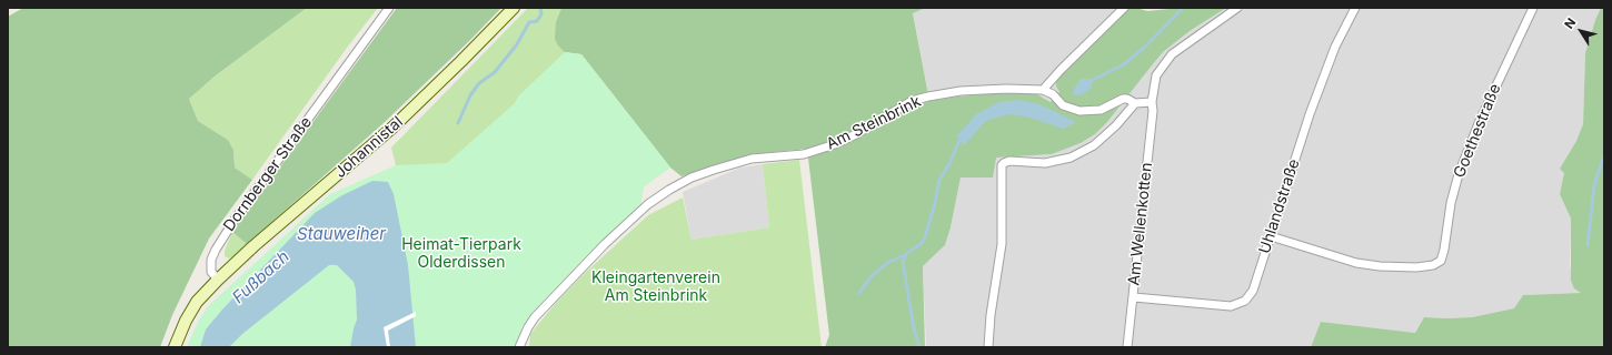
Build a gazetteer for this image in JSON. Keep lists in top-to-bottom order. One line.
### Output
{"streets":{"main road":["Johannistal"],"street":["Am Steinbrink","Goethestraße","Dornberger Straße","Uhlandstraße","Am Wellenkotten"]},"crossings":[["Goethestraße","Uhlandstraße"],["Johannistal","Dornberger Straße"],["Uhlandstraße","Am Wellenkotten"]],"water":["Stauweiher","Fußbach"],"parks":["Heimat-Tierpark Olderdissen","Kleingartenverein Am Steinbrink"],"north":"top left"}
